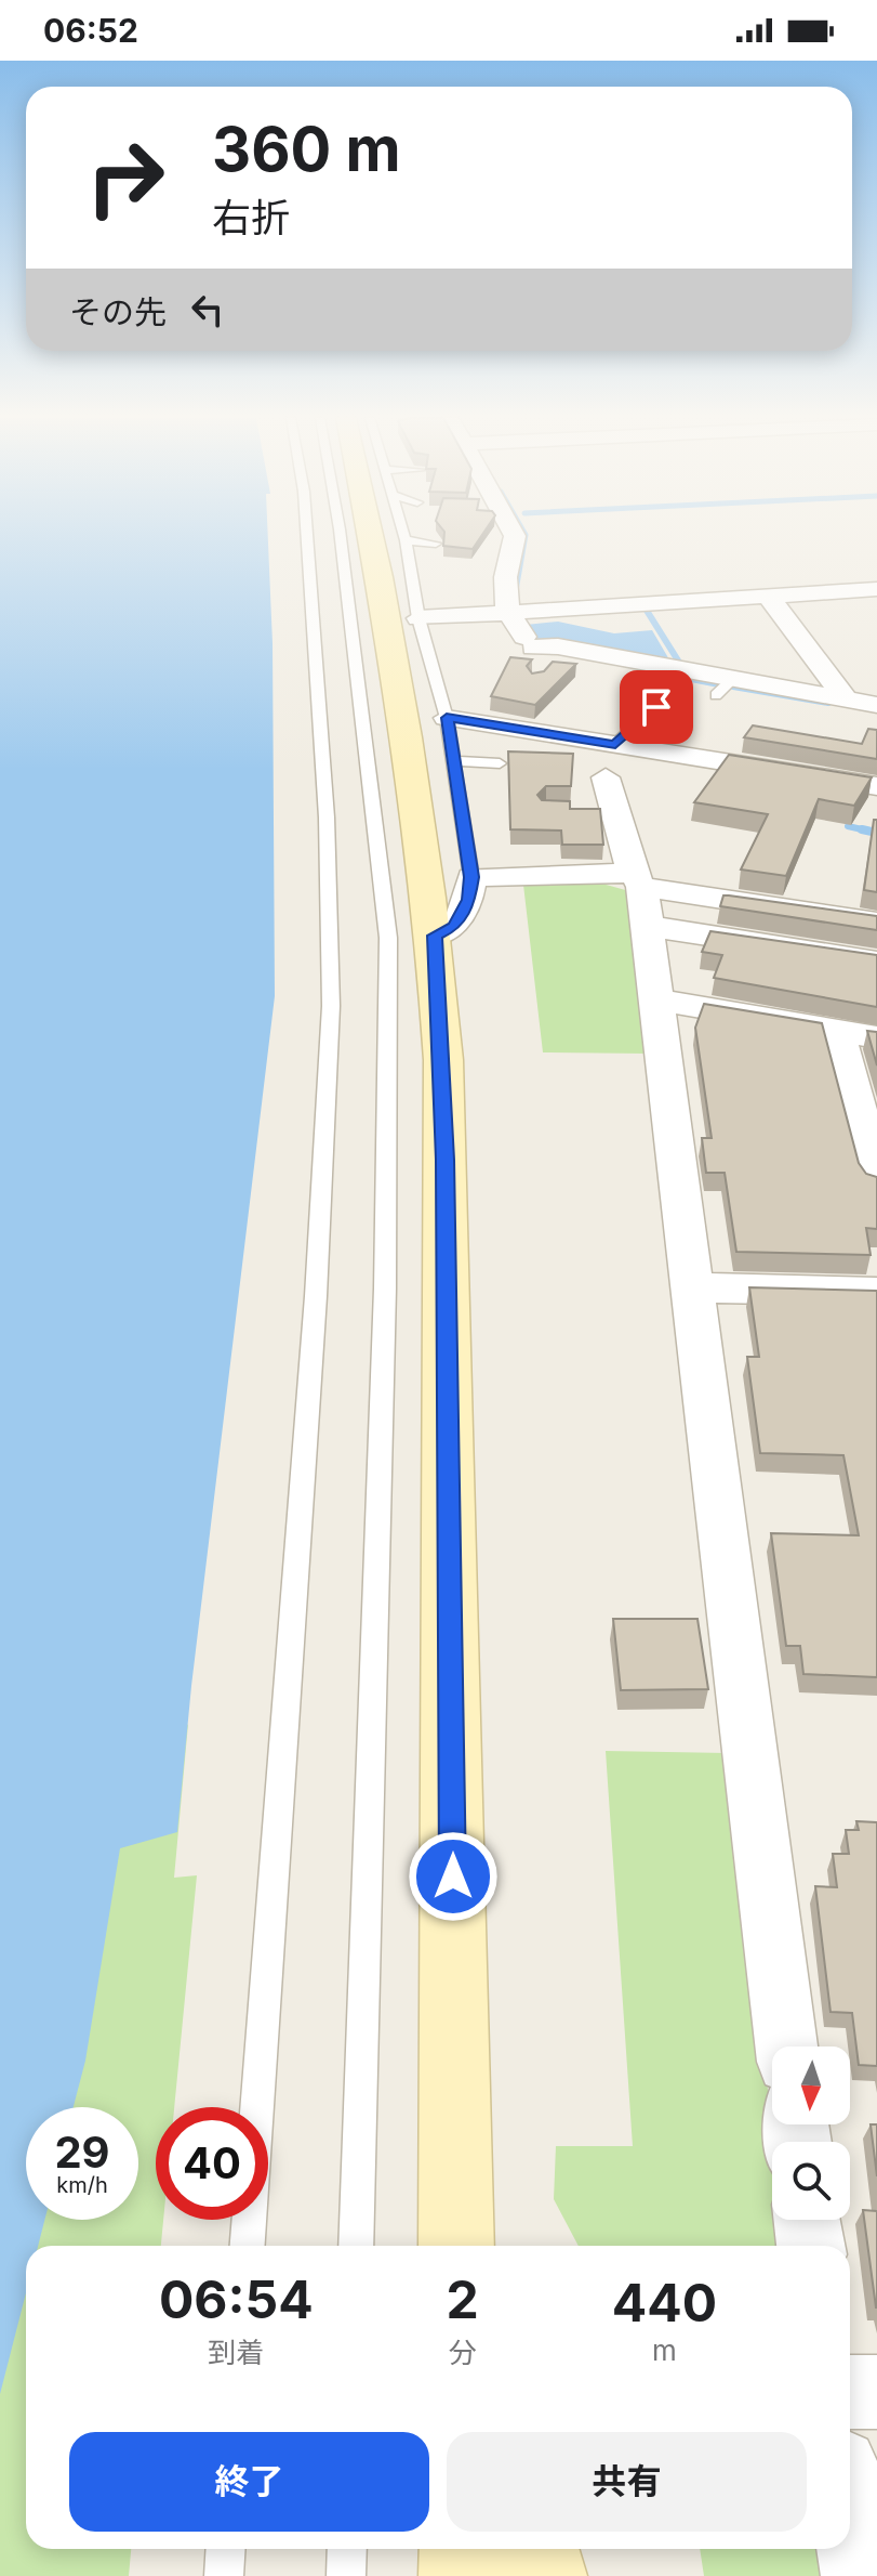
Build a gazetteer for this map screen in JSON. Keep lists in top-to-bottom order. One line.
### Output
{"north":"bottom","page":{"status":"06:52","turn":["360 m","右折"],"then":"その先","speed":"29 km/h","limit":"40","eta":["06:54","到着","2","分","440","m"],"buttons":["終了","共有"]}}
